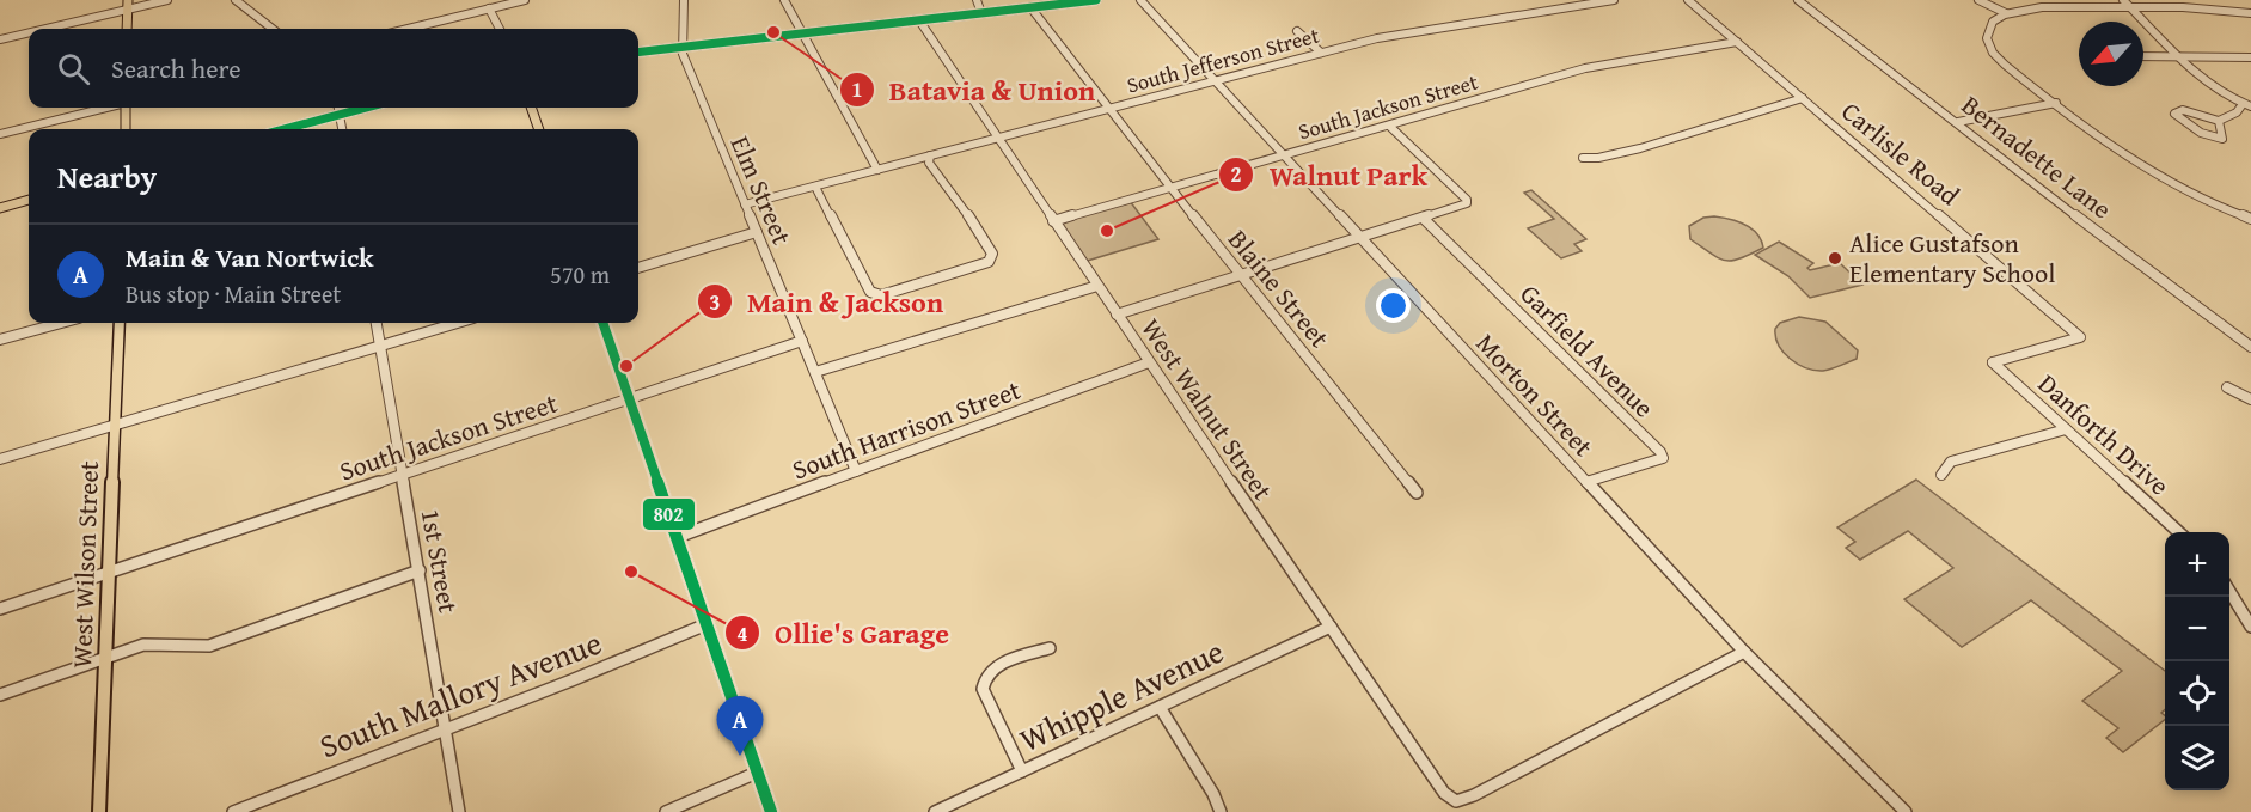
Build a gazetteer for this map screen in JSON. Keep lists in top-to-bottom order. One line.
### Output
{"streets":{"main road":["West Wilson Street"],"street":["South Jefferson Street","South Jackson Street","Carlisle Road","Bernadette Lane","Elm Street","Blaine Street","Garfield Avenue","Morton Street","West Walnut Street","South Harrison Street","Danforth Drive","1st Street","South Mallory Avenue","Whipple Avenue"]},"crossings":[["South Jefferson Street","Elm Street"],["South Jefferson Street","Blaine Street"],["South Jefferson Street","Morton Street"],["South Jefferson Street","West Walnut Street"],["South Jackson Street","Carlisle Road"],["South Jackson Street","Elm Street"],["South Jackson Street","Blaine Street"],["South Jackson Street","Morton Street"],["South Jackson Street","West Walnut Street"],["South Jackson Street","1st Street"],["South Jackson Street","West Wilson Street"],["Carlisle Road","Danforth Drive"],["Elm Street","South Harrison Street"],["Garfield Avenue","Morton Street"],["Morton Street","West Walnut Street"],["West Walnut Street","South Harrison Street"],["West Walnut Street","Whipple Avenue"],["1st Street","South Mallory Avenue"]],"places":["Batavia & Union","Walnut Park","Alice Gustafson Elementary School","Main & Jackson","Ollie's Garage"],"lines":["transit line 802"],"north":"bottom left","page":{"search":"Search here","heading":"Nearby","list":[{"mark":"A","name":"Main & Van Nortwick","note":"Bus stop · Main Street","value":"570 m"}],"map_buttons":["+","−"],"pins":"A"}}
